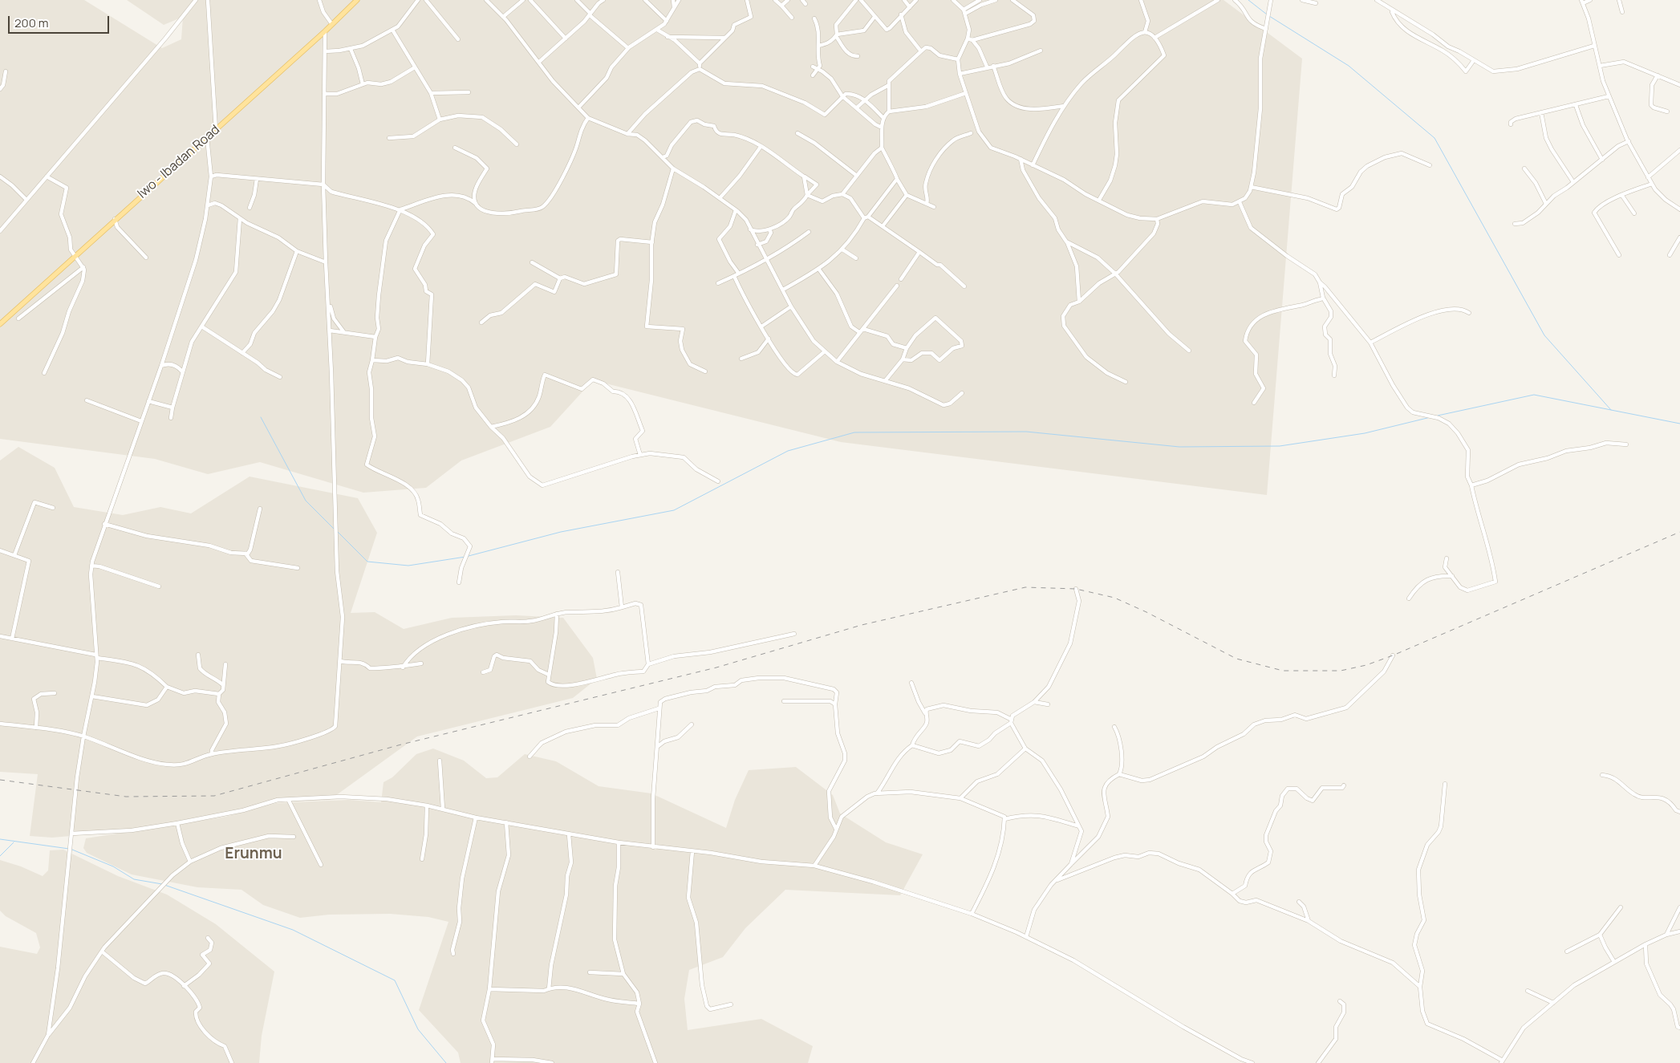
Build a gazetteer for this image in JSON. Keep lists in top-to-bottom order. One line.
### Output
{"streets":{"main road":["Iwo - Ibadan Road"]},"districts":["Erunmu"],"scale_bar":"200 m"}
